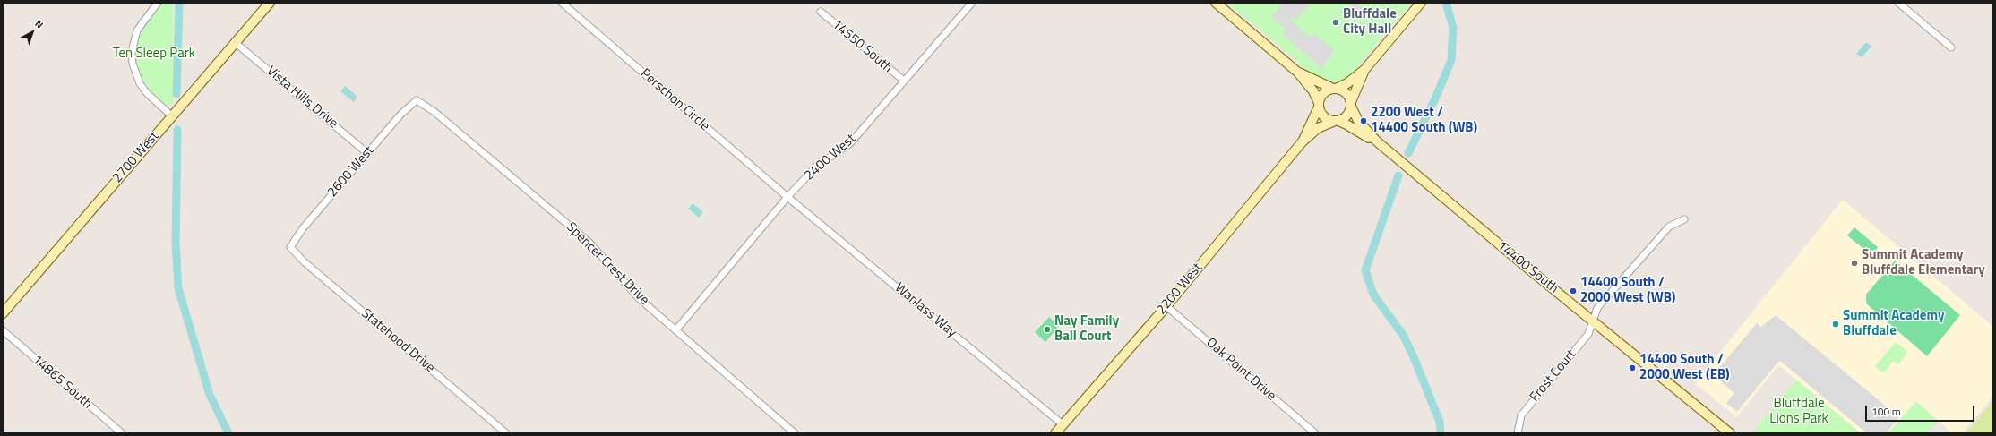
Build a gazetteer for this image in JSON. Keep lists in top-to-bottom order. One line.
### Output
{"streets":{"street":["14550 South","Vista Hills Drive","Perschon Circle","2700 West","2400 West","2600 West","Spencer Crest Drive","14400 South","2200 West","Wanlass Way","Statehood Drive","Oak Point Drive","Frost Court","14865 South"]},"crossings":[["14550 South","2400 West"],["Vista Hills Drive","2700 West"],["Vista Hills Drive","2600 West"],["Perschon Circle","2400 West"],["Perschon Circle","Wanlass Way"],["2400 West","Spencer Crest Drive"],["2400 West","Wanlass Way"],["2600 West","Spencer Crest Drive"],["2600 West","Statehood Drive"],["14400 South","2200 West"],["14400 South","Frost Court"],["2200 West","Wanlass Way"],["2200 West","Oak Point Drive"]],"parks":["Ten Sleep Park","Bluffdale Lions Park"],"places":["Bluffdale City Hall","2200 West / 14400 South (WB)","Summit Academy Bluffdale Elementary","14400 South / 2000 West (WB)","Summit Academy Bluffdale","Nay Family Ball Court","14400 South / 2000 West (EB)"],"scale_bar":"100 m","north":"top right"}
